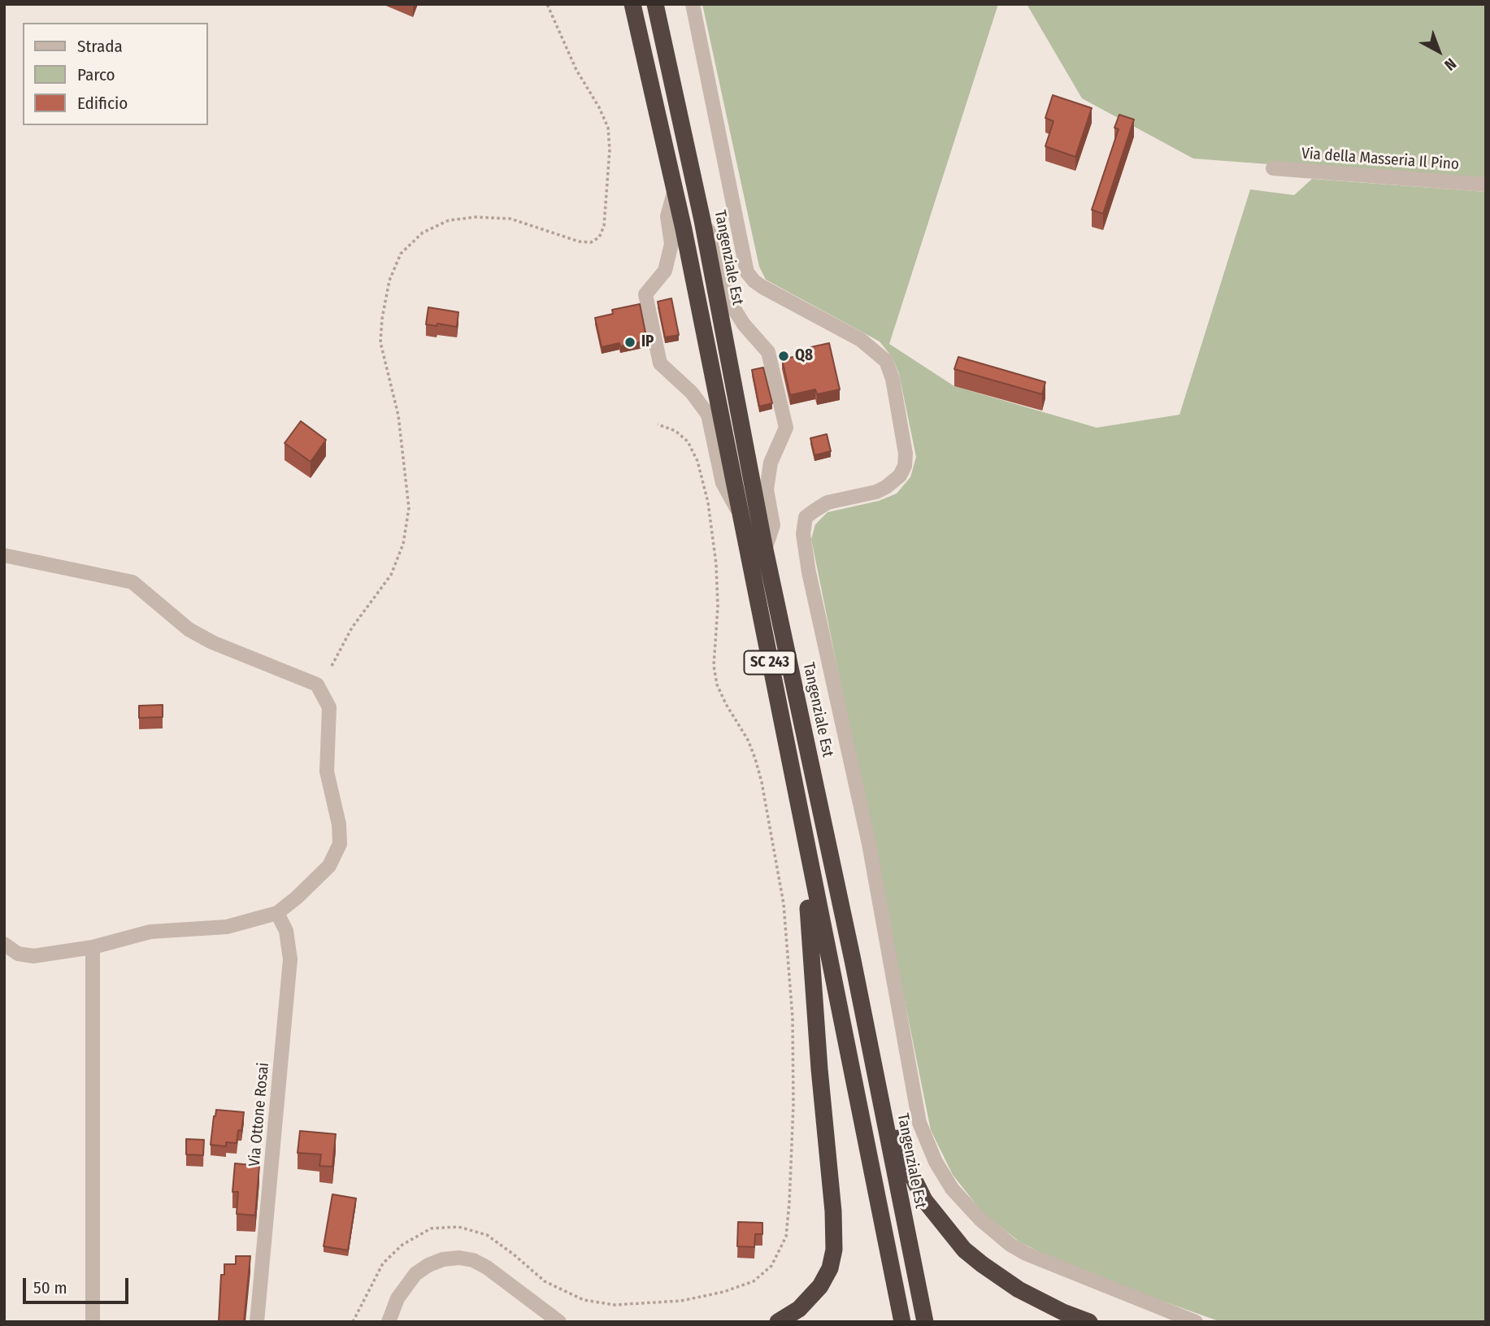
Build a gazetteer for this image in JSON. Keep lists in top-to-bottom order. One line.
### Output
{"streets":{"highway":["Tangenziale Est","SC 243"],"street":["Via della Masseria Il Pino","Via Ottone Rosai"]},"places":["IP","Q8"],"legend":["Strada","Parco","Edificio"],"scale_bar":"50 m","north":"bottom right"}
